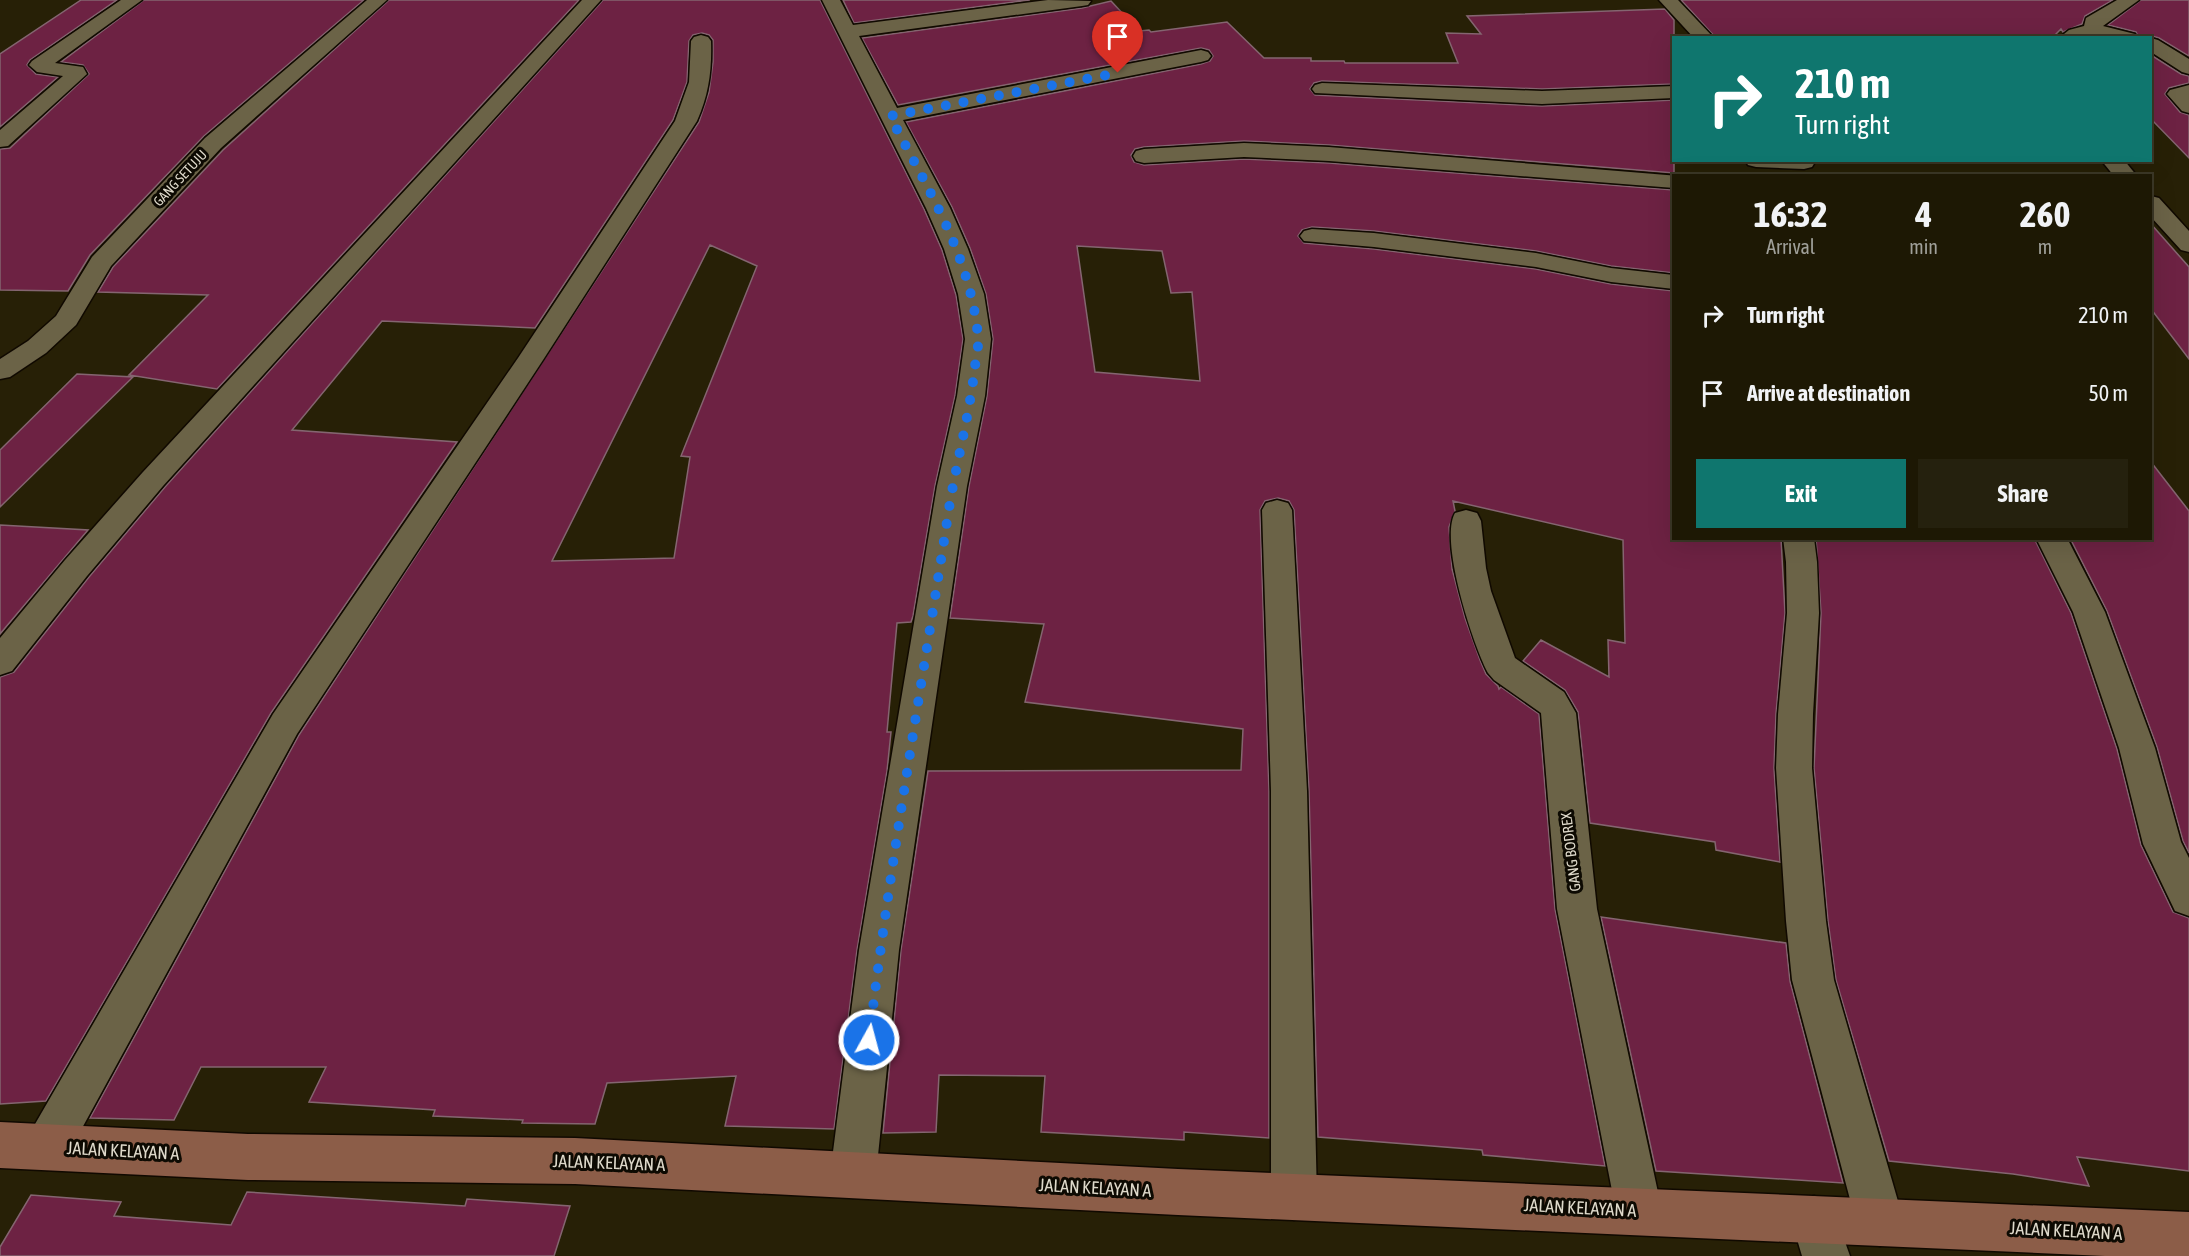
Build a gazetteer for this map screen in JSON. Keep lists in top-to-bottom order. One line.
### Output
{"streets":{"street":["GANG SETUJU","GANG BODREX","JALAN KELAYAN A"]},"crossings":[["GANG BODREX","JALAN KELAYAN A"]],"page":{"turn":["210 m","Turn right"],"eta":["16:32","Arrival","4","min","260","m"],"list":[{"name":"Turn right","value":"210 m"},{"name":"Arrive at destination","value":"50 m"}],"buttons":["Exit","Share"]}}
